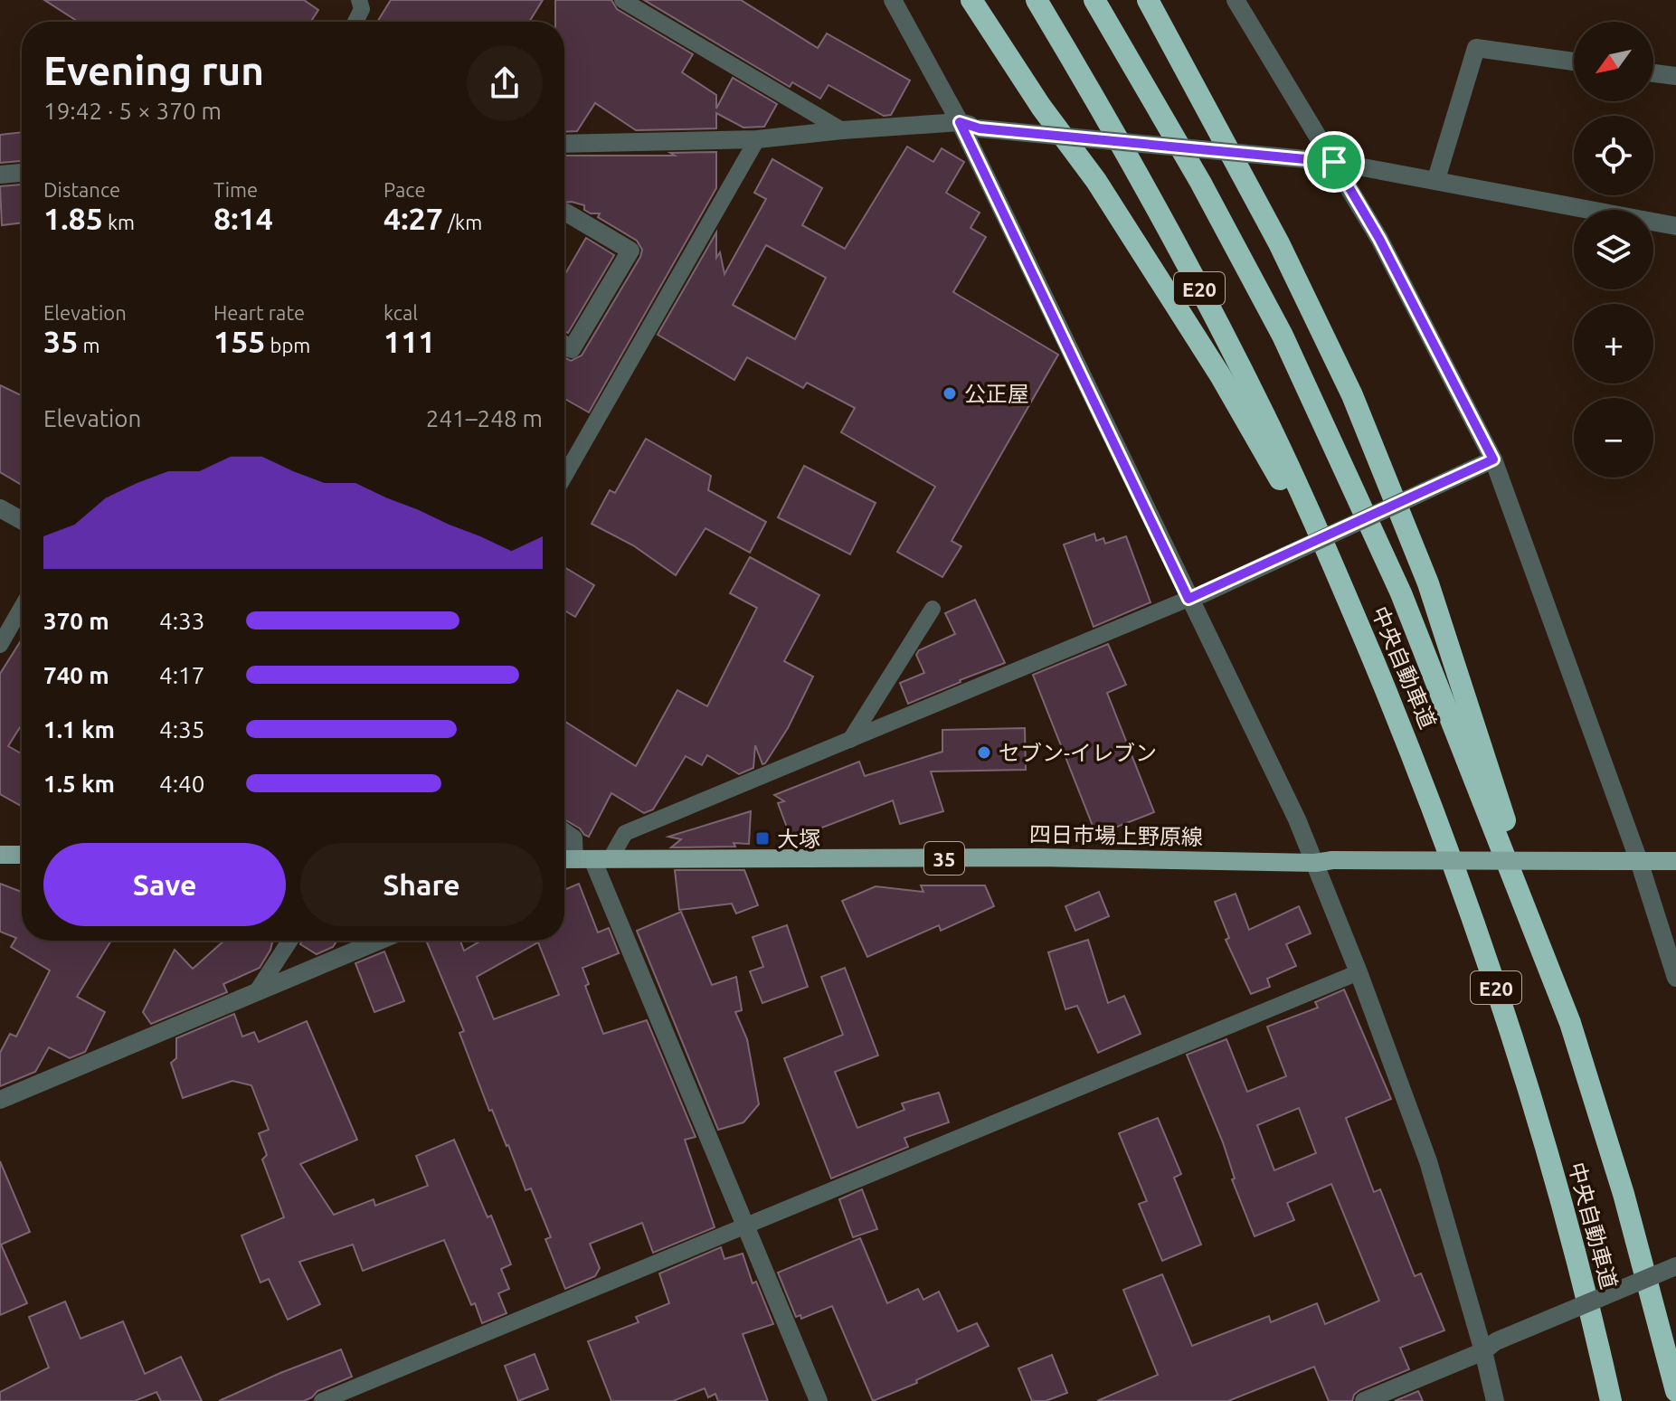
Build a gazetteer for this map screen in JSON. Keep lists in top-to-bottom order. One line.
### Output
{"streets":{"highway":["E20","中央自動車道"],"main road":["四日市場上野原線","35"]},"places":{"other":["公正屋","セブン-イレブン"],"transit":["大塚"]},"north":"bottom left","page":{"map_buttons":["+","−"],"heading":["Evening run","19:42 · 5 × 370 m"],"stats":[["Distance","1.85 km"],["Time","8:14"],["Pace","4:27 /km"],["Elevation","35 m"],["Heart rate","155 bpm"],["kcal","111"]],"chart":["Elevation","241–248 m"],"list":[{"name":"370 m","note":"4:33"},{"name":"740 m","note":"4:17"},{"name":"1.1 km","note":"4:35"},{"name":"1.5 km","note":"4:40"}],"buttons":["Save","Share"]}}
